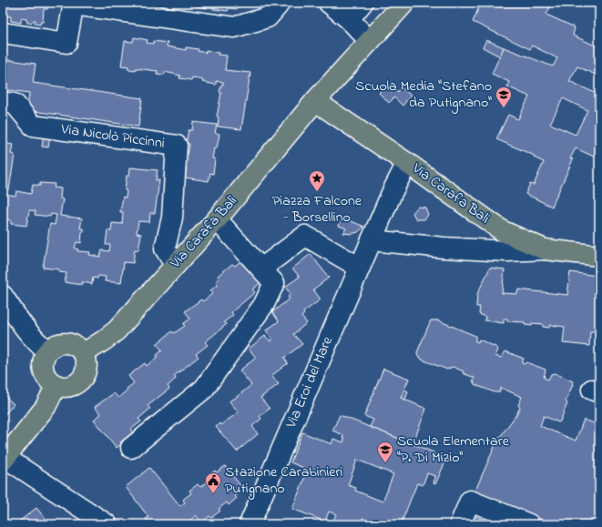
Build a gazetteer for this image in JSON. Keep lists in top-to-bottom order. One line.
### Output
{"streets":{"main road":["Via Carafa Bali","Via Carafa Balì"],"street":["Via Nicolò Piccinni","Via Eroi del Mare"]},"crossings":[["Via Nicolò Piccinni","Via Carafa Balì"],["Via Carafa Bali","Via Carafa Balì"],["Via Carafa Bali","Via Eroi del Mare"]],"places":{"school or university":["Scuola Media \"Stefano da Putignano\"","Scuola Elementare \"P. Di Mizio\""],"place":["Piazza Falcone - Borsellino"],"public building":["Stazione Carabinieri Putignano"]}}
